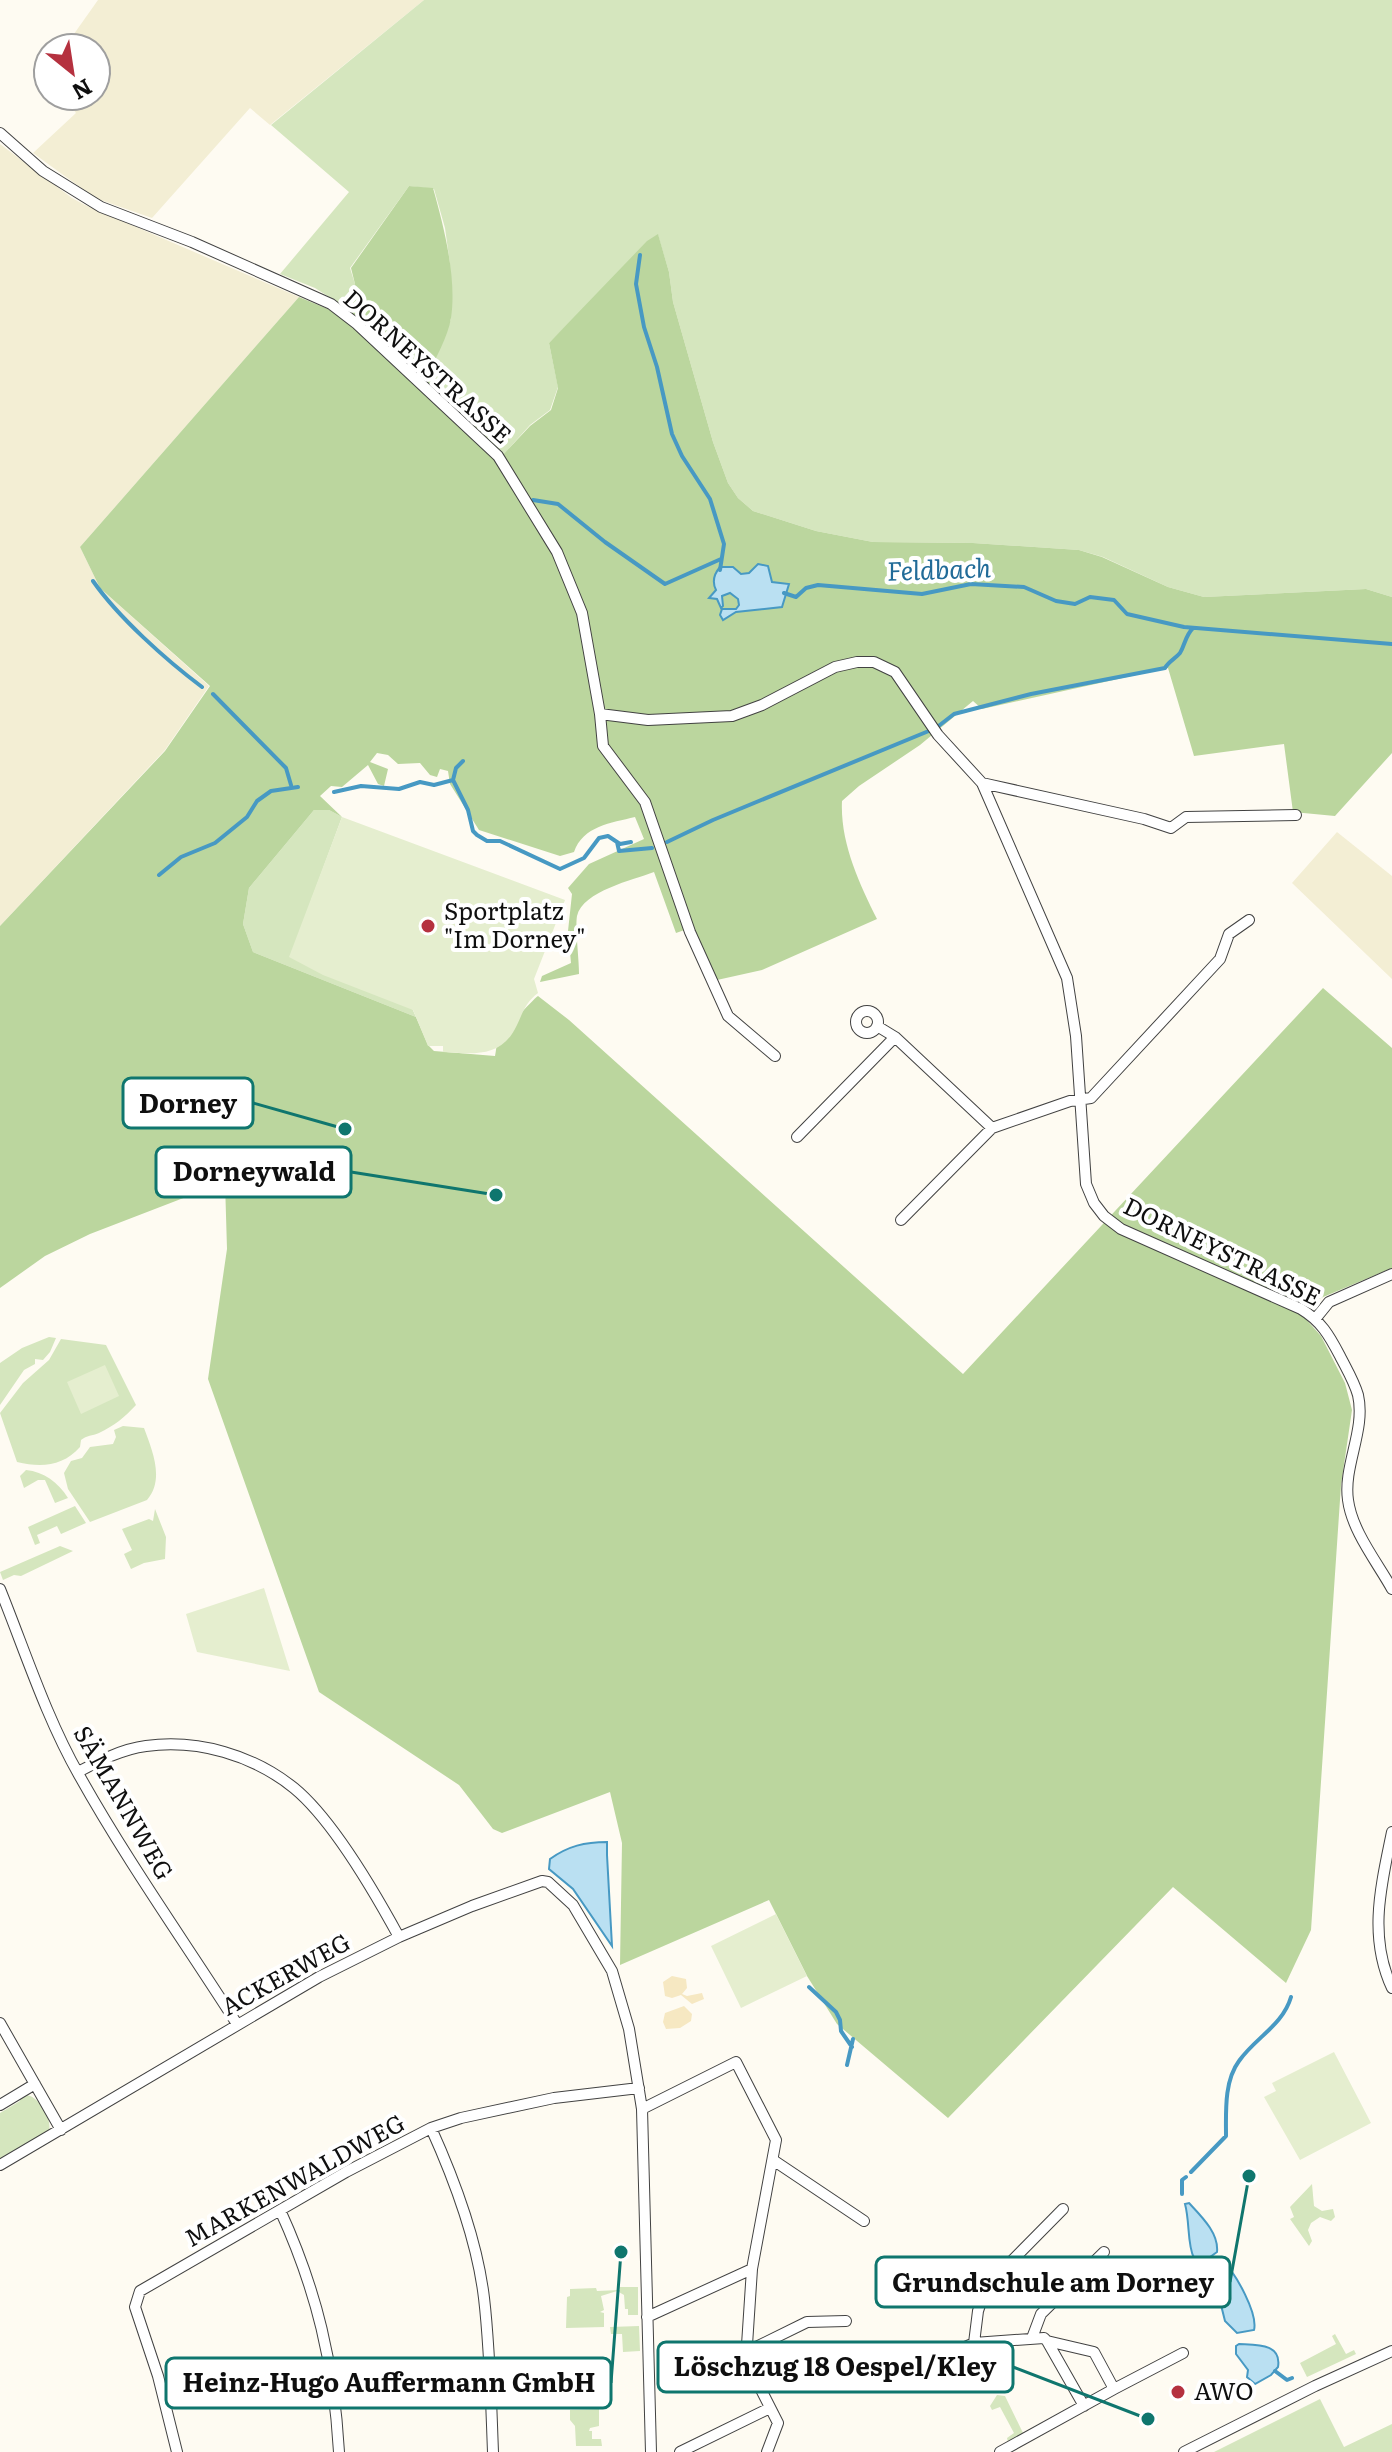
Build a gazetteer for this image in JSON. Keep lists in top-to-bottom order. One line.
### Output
{"streets":{"street":["DORNEYSTRASSE","SÄMANNWEG","ACKERWEG","MARKENWALDWEG"]},"crossings":[["SÄMANNWEG","ACKERWEG"],["ACKERWEG","MARKENWALDWEG"]],"water":["Feldbach"],"places":["Sportplatz \"Im Dorney\"","Dorney","Dorneywald","Grundschule am Dorney","Heinz-Hugo Auffermann GmbH","AWO","Löschzug 18 Oespel/Kley"],"north":"bottom right"}
